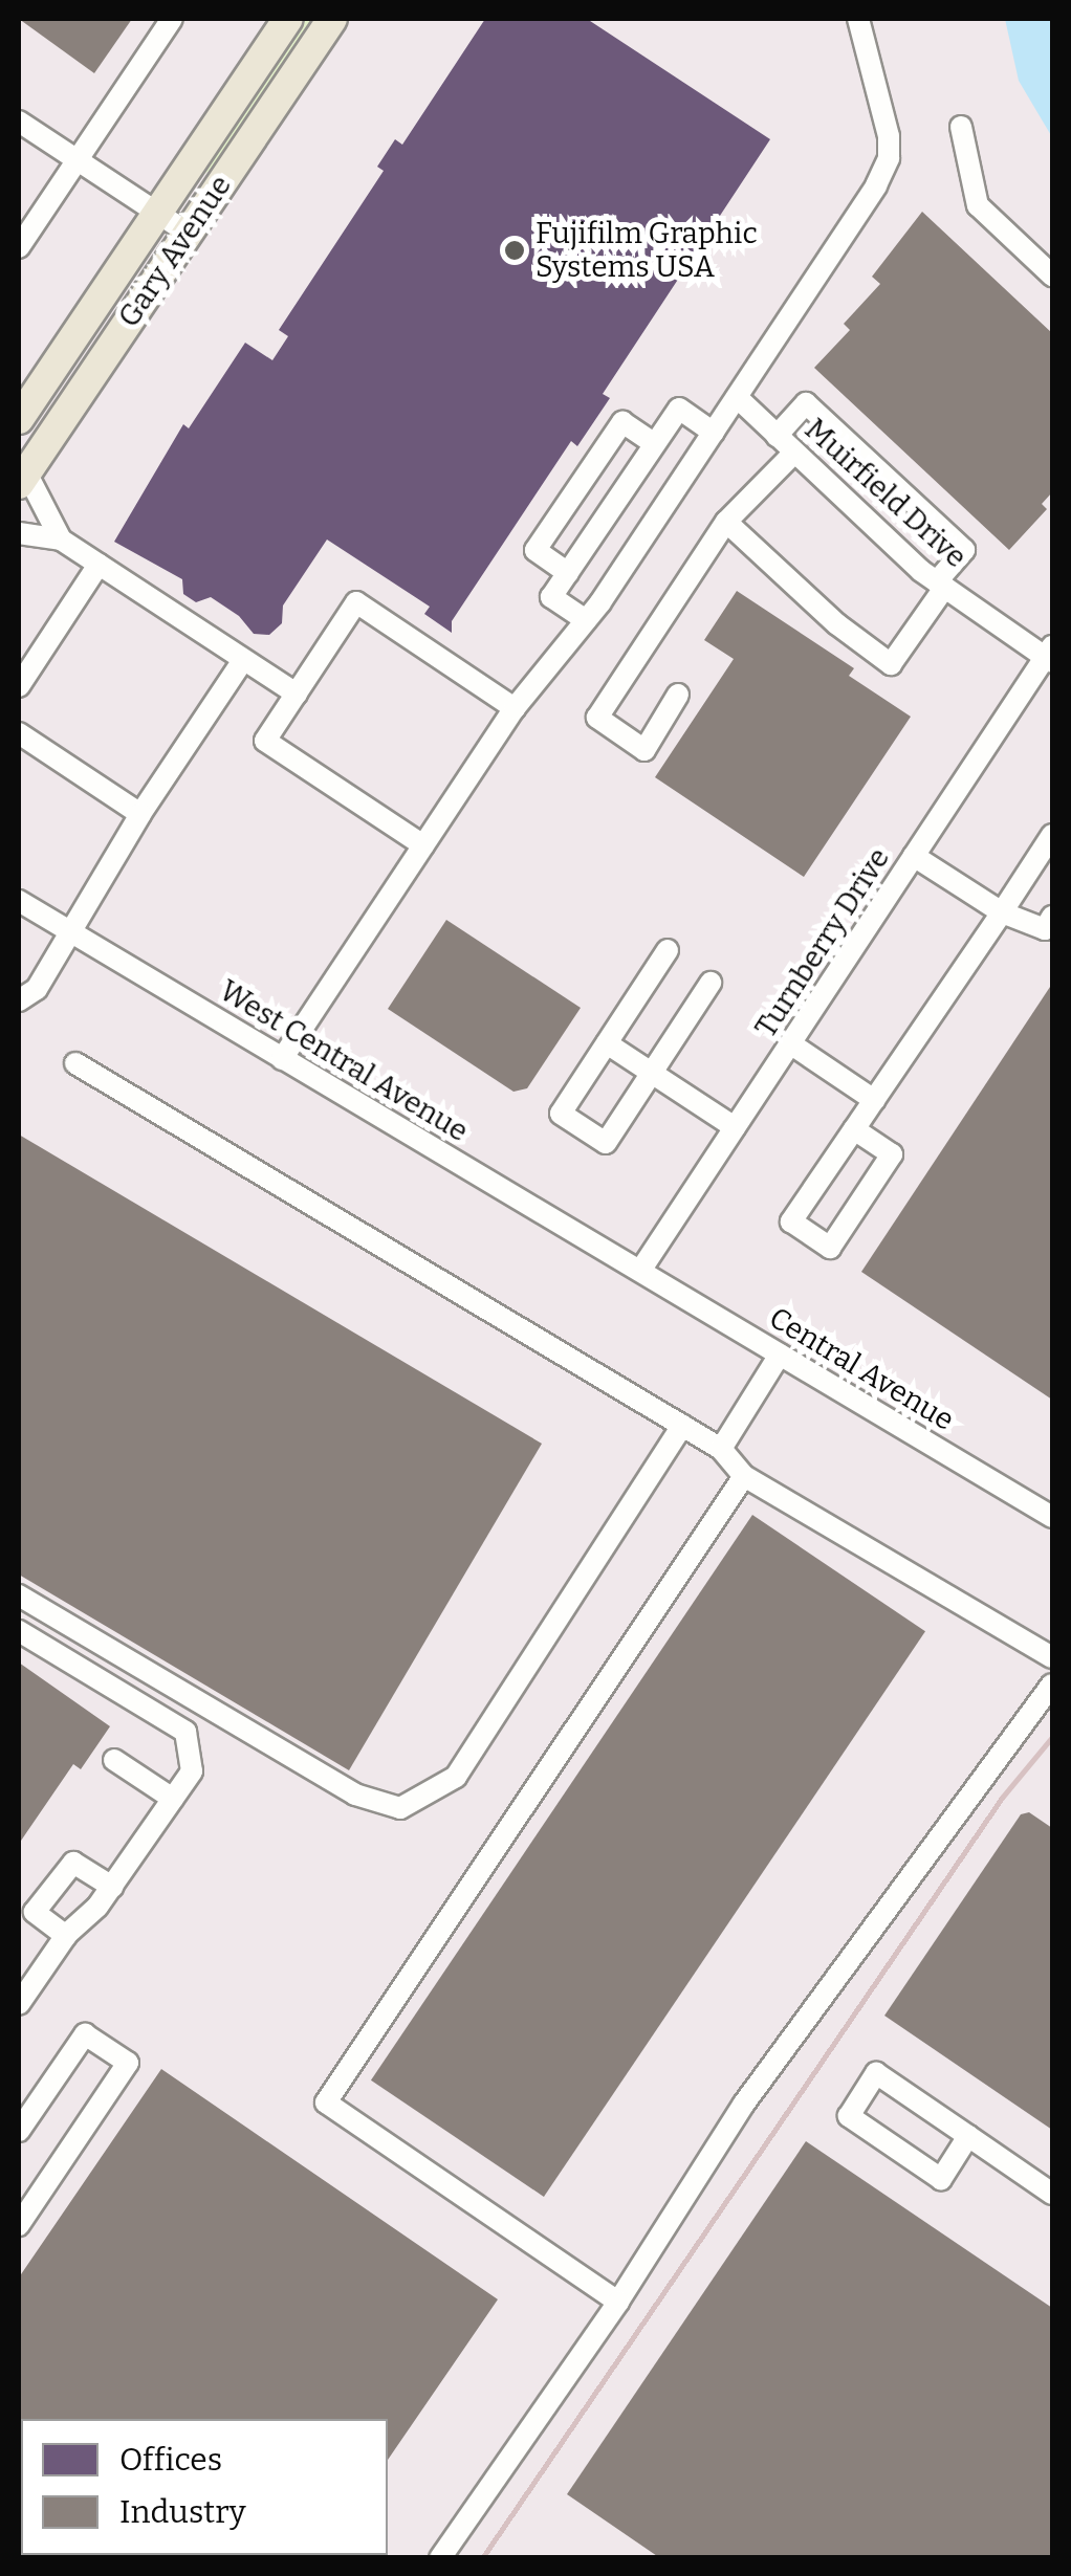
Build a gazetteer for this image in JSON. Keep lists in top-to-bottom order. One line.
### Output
{"streets":{"main road":["Gary Avenue"],"street":["Muirfield Drive","Turnberry Drive","West Central Avenue","Central Avenue"]},"crossings":[["Muirfield Drive","Turnberry Drive"],["Turnberry Drive","West Central Avenue"],["Turnberry Drive","Central Avenue"],["West Central Avenue","Central Avenue"]],"places":["Fujifilm Graphic Systems USA"],"legend":["Offices","Industry"]}
